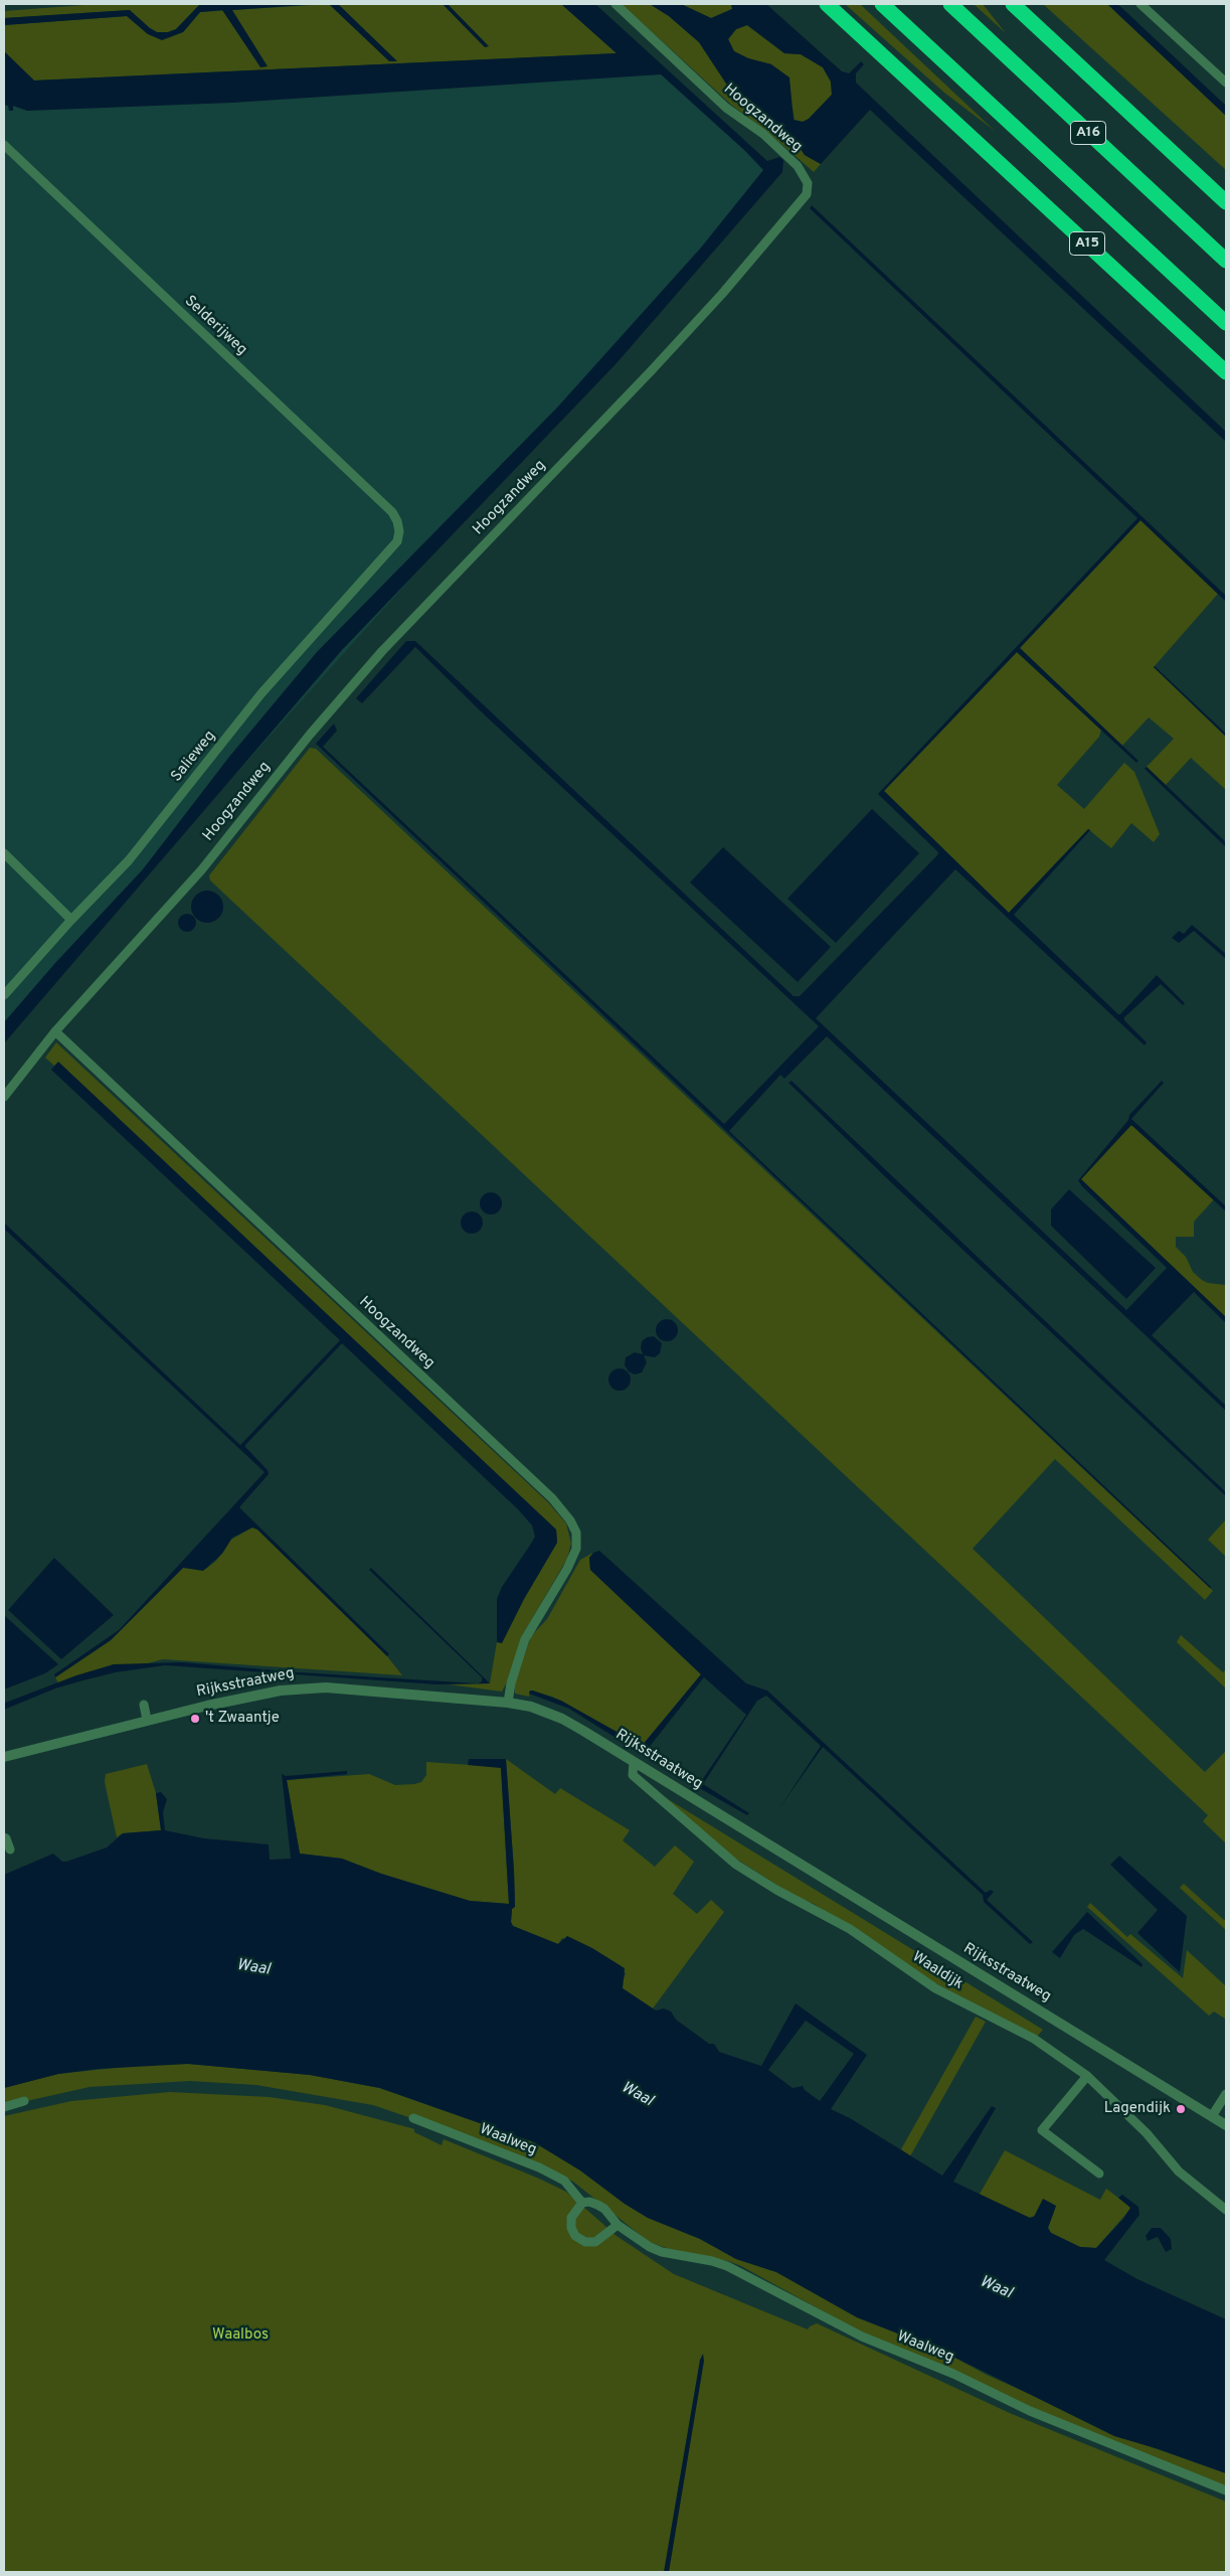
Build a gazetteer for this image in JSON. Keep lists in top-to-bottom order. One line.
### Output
{"streets":{"highway":["A16","A15"],"street":["Hoogzandweg","Selderijweg","Salieweg","Rijksstraatweg","Waaldijk","Waalweg"]},"crossings":[["Hoogzandweg","Rijksstraatweg"],["Selderijweg","Salieweg"],["Rijksstraatweg","Waaldijk"]],"water":["Waal"],"parks":["Waalbos"],"places":["'t Zwaantje","Lagendijk"]}
